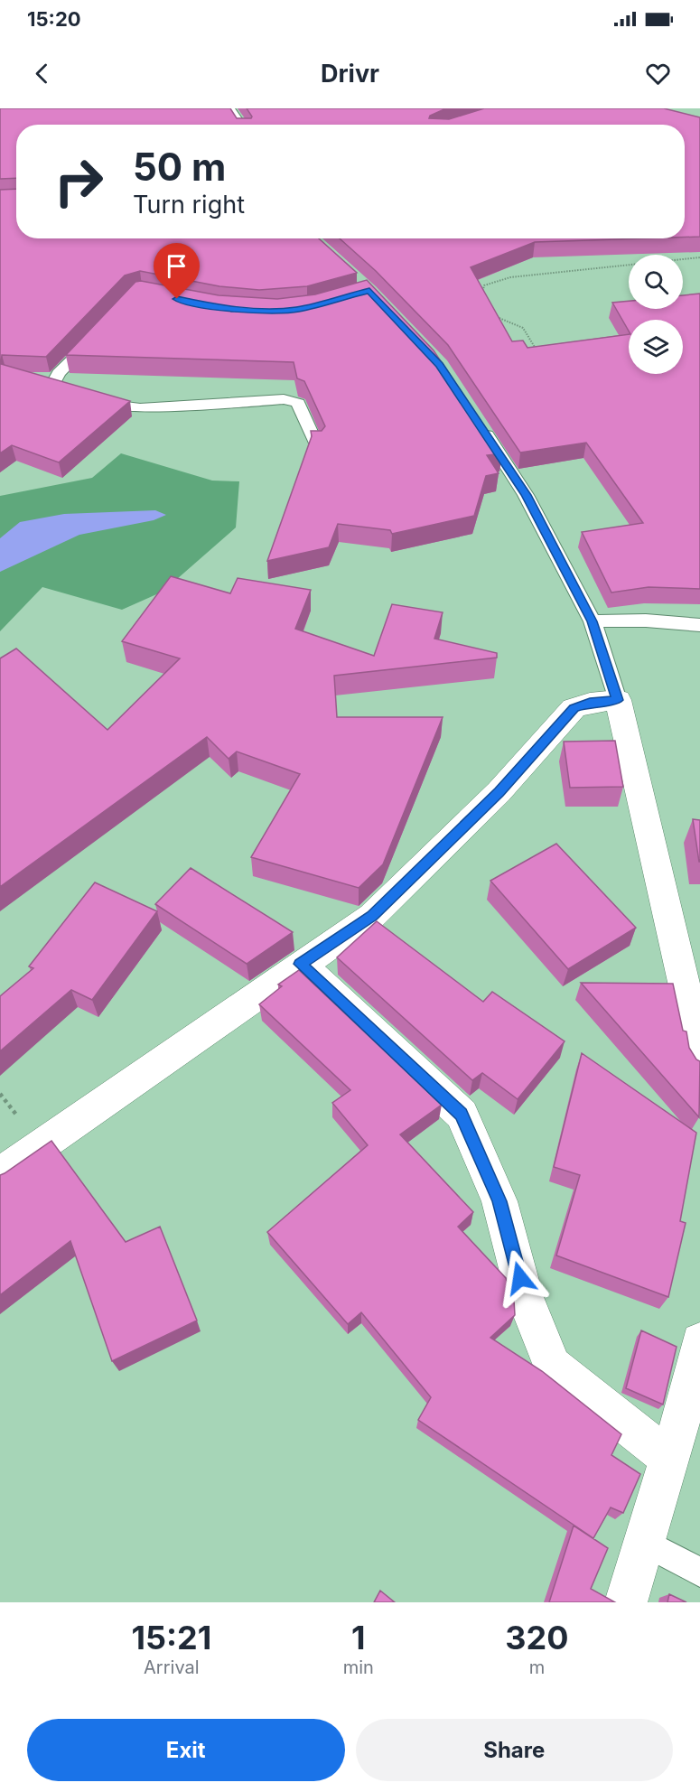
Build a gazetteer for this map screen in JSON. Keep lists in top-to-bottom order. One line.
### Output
{"page":{"status":"15:20","header":"Drivr","turn":["50 m","Turn right"],"eta":["15:21","Arrival","1","min","320","m"],"buttons":["Exit","Share"]}}
